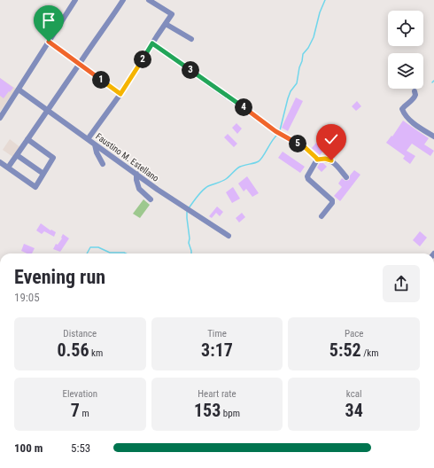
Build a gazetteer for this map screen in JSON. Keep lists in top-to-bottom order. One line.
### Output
{"streets":{"street":["Faustino M. Estellano"]},"page":{"pins":["2","3","1","4","5"],"heading":["Evening run","19:05"],"stats":[["Distance","0.56 km"],["Time","3:17"],["Pace","5:52 /km"],["Elevation","7 m"],["Heart rate","153 bpm"],["kcal","34"]],"list":[{"name":"100 m","note":"5:53"}]}}
